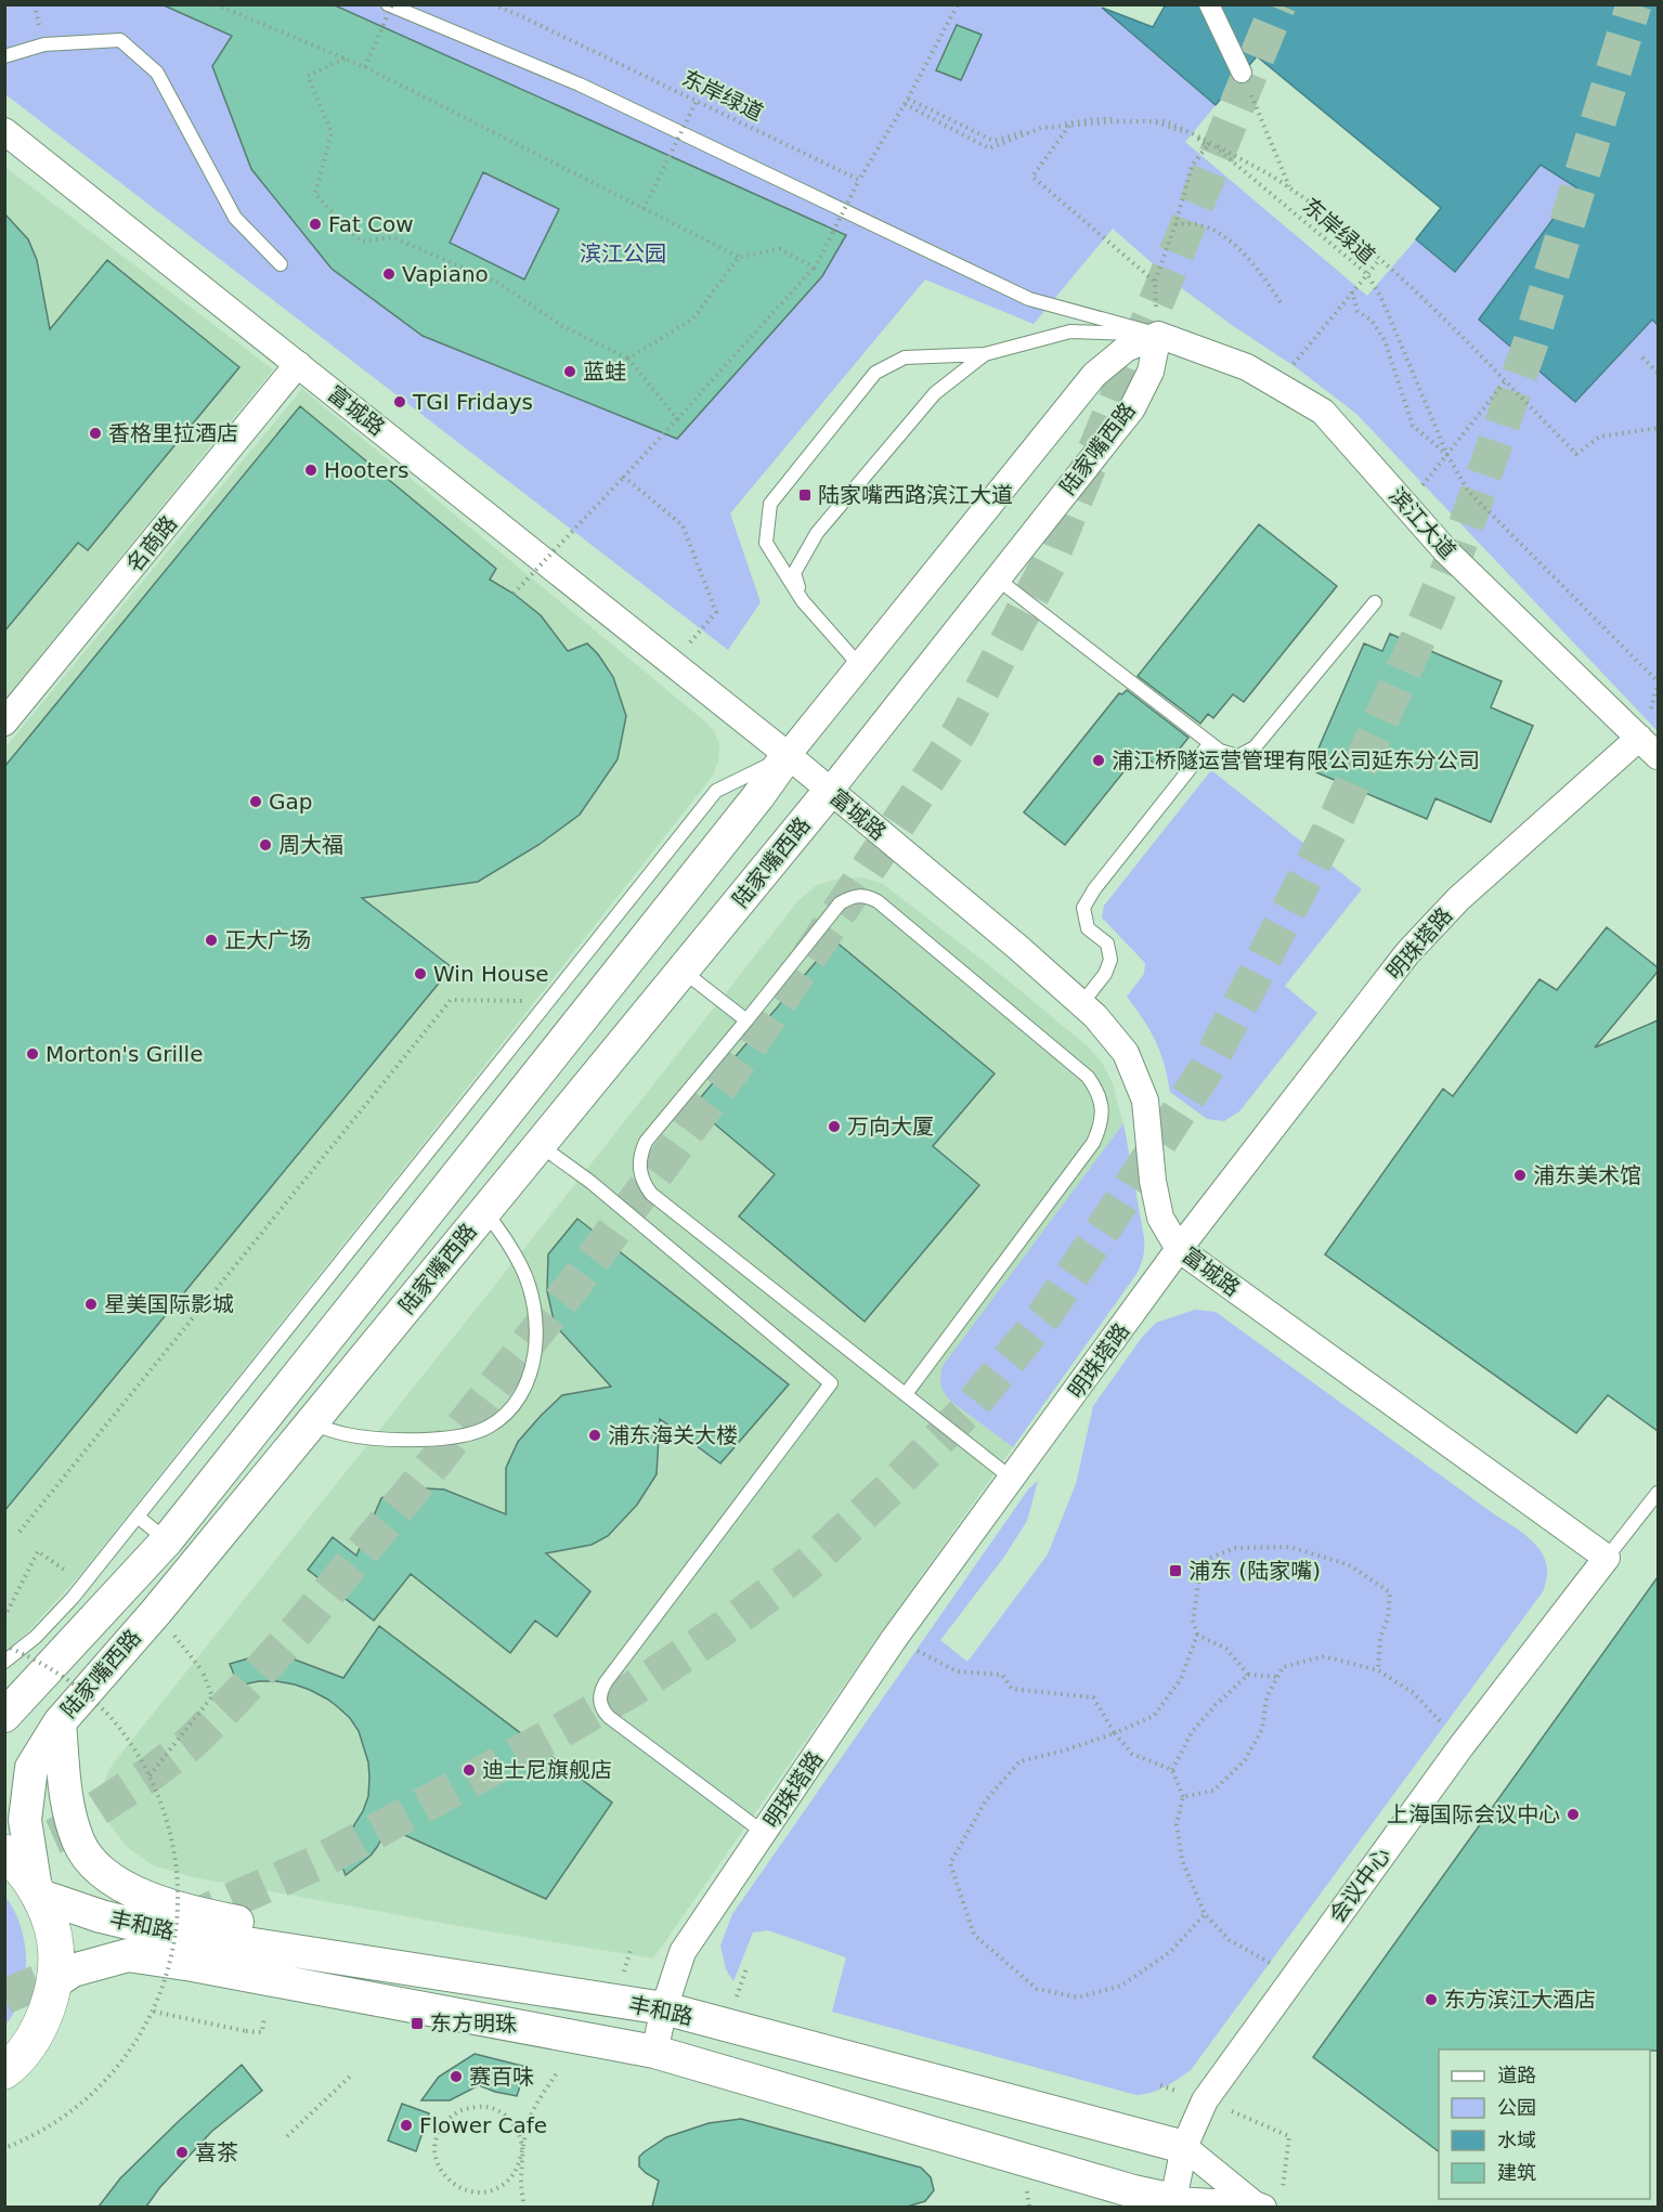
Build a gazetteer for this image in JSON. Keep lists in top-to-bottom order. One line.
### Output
{"streets":{"street":["富城路","陆家嘴西路","滨江大道","名商路","明珠塔路","会议中心","丰和路"],"path":["东岸绿道"]},"crossings":[["富城路","陆家嘴西路"],["富城路","名商路"],["富城路","明珠塔路"],["富城路","会议中心"],["陆家嘴西路","滨江大道"],["陆家嘴西路","丰和路"],["滨江大道","明珠塔路"],["明珠塔路","丰和路"],["会议中心","丰和路"]],"parks":["滨江公园"],"places":{"other":["Fat Cow","Vapiano","蓝蛙","TGI Fridays","香格里拉酒店","Hooters","浦江桥隧运营管理有限公司延东分公司","Gap","周大福","正大广场","Win House","Morton's Grille","万向大厦","浦东美术馆","星美国际影城","浦东海关大楼","迪士尼旗舰店","上海国际会议中心","东方滨江大酒店","赛百味","Flower Cafe","喜茶"],"transit":["陆家嘴西路滨江大道","浦东 (陆家嘴)","东方明珠"]},"legend":["道路","公园","水域","建筑"]}
